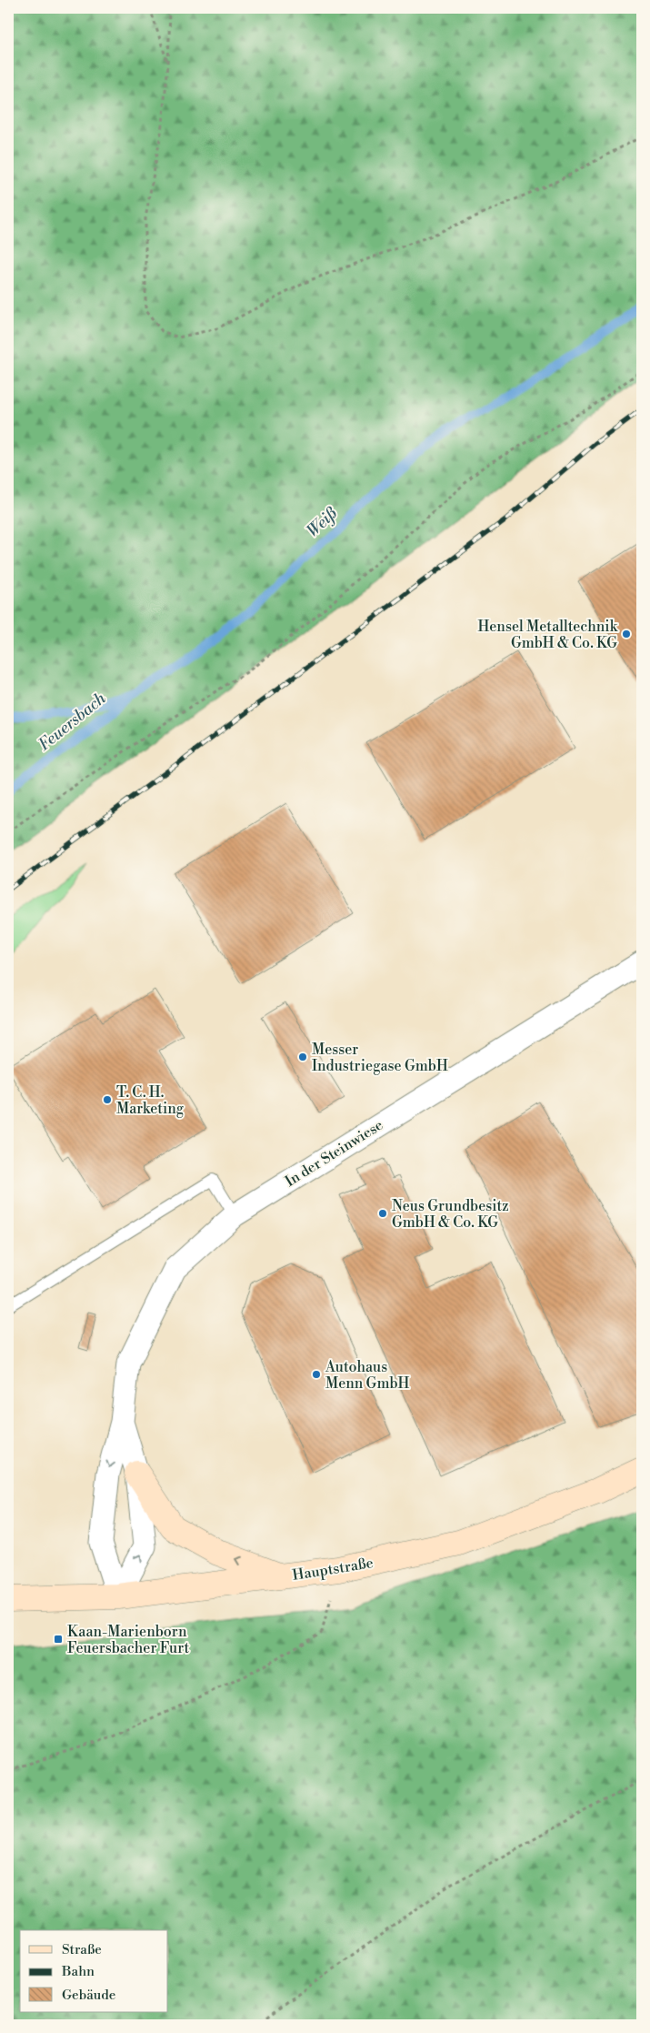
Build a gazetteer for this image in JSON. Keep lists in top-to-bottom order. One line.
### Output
{"streets":{"main road":["Hauptstraße"],"street":["In der Steinwiese"]},"crossings":[["In der Steinwiese","Hauptstraße"]],"water":["Weiß","Feuersbach"],"places":{"other":["Hensel Metalltechnik GmbH & Co. KG","Messer Industriegase GmbH","T. C. H. Marketing","Neus Grundbesitz GmbH & Co. KG","Autohaus Menn GmbH"],"transit":["Kaan-Marienborn Feuersbacher Furt"]},"legend":["Straße","Bahn","Gebäude"]}
